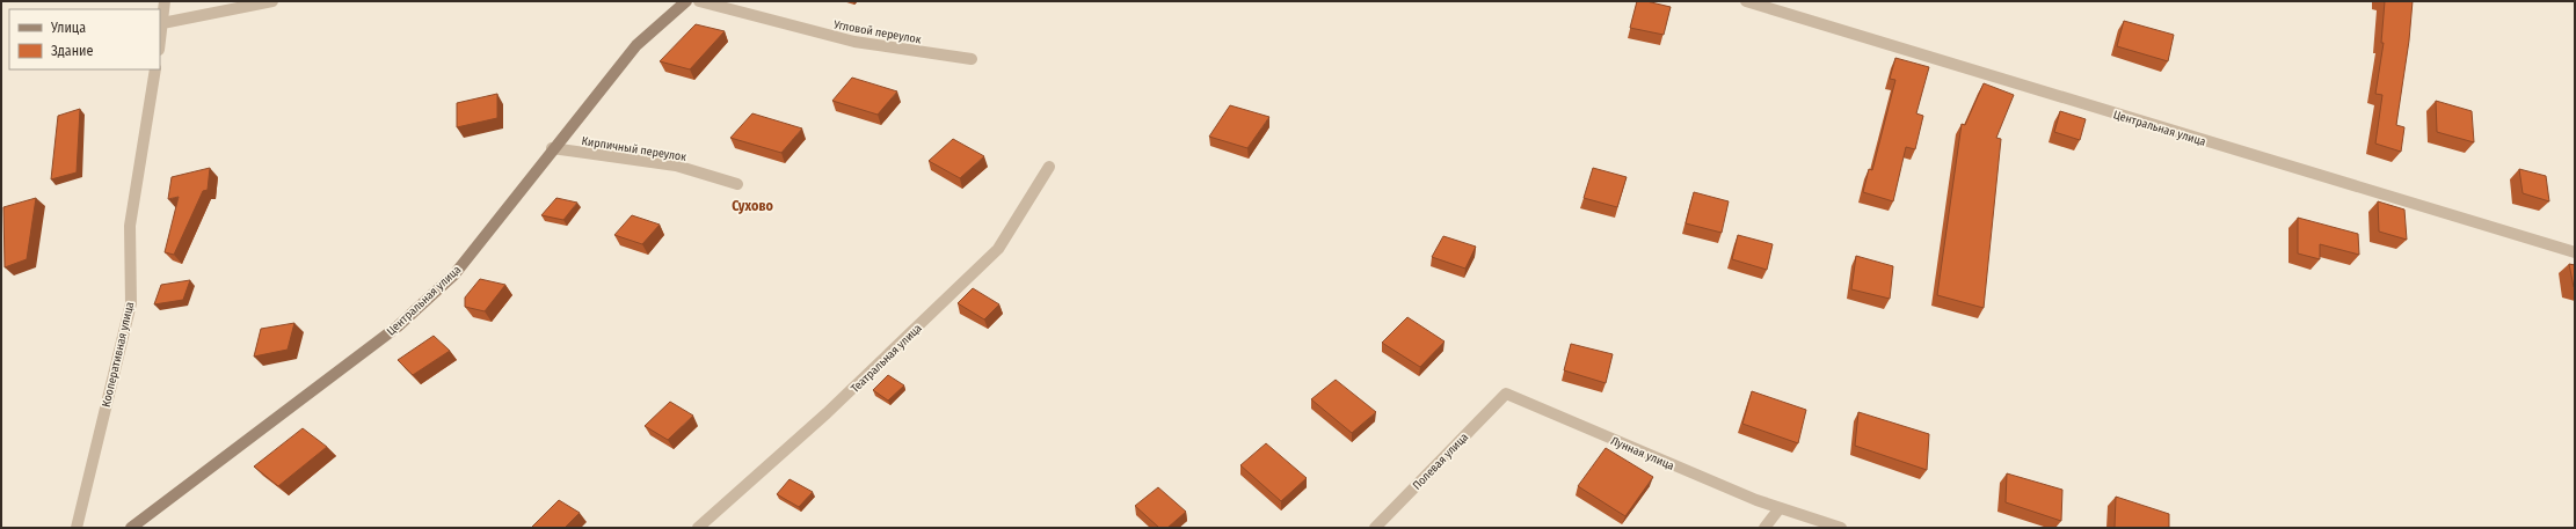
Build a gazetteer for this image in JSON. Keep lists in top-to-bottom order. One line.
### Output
{"streets":{"street":["Угловой переулок","Центральная улица","Кирпичный переулок","Кооперативная улица","Театральная улица","Лунная улица","Полевая улица"]},"crossings":[["Центральная улица","Кирпичный переулок"],["Лунная улица","Полевая улица"]],"districts":["Сухово"],"legend":["Улица","Здание"]}
